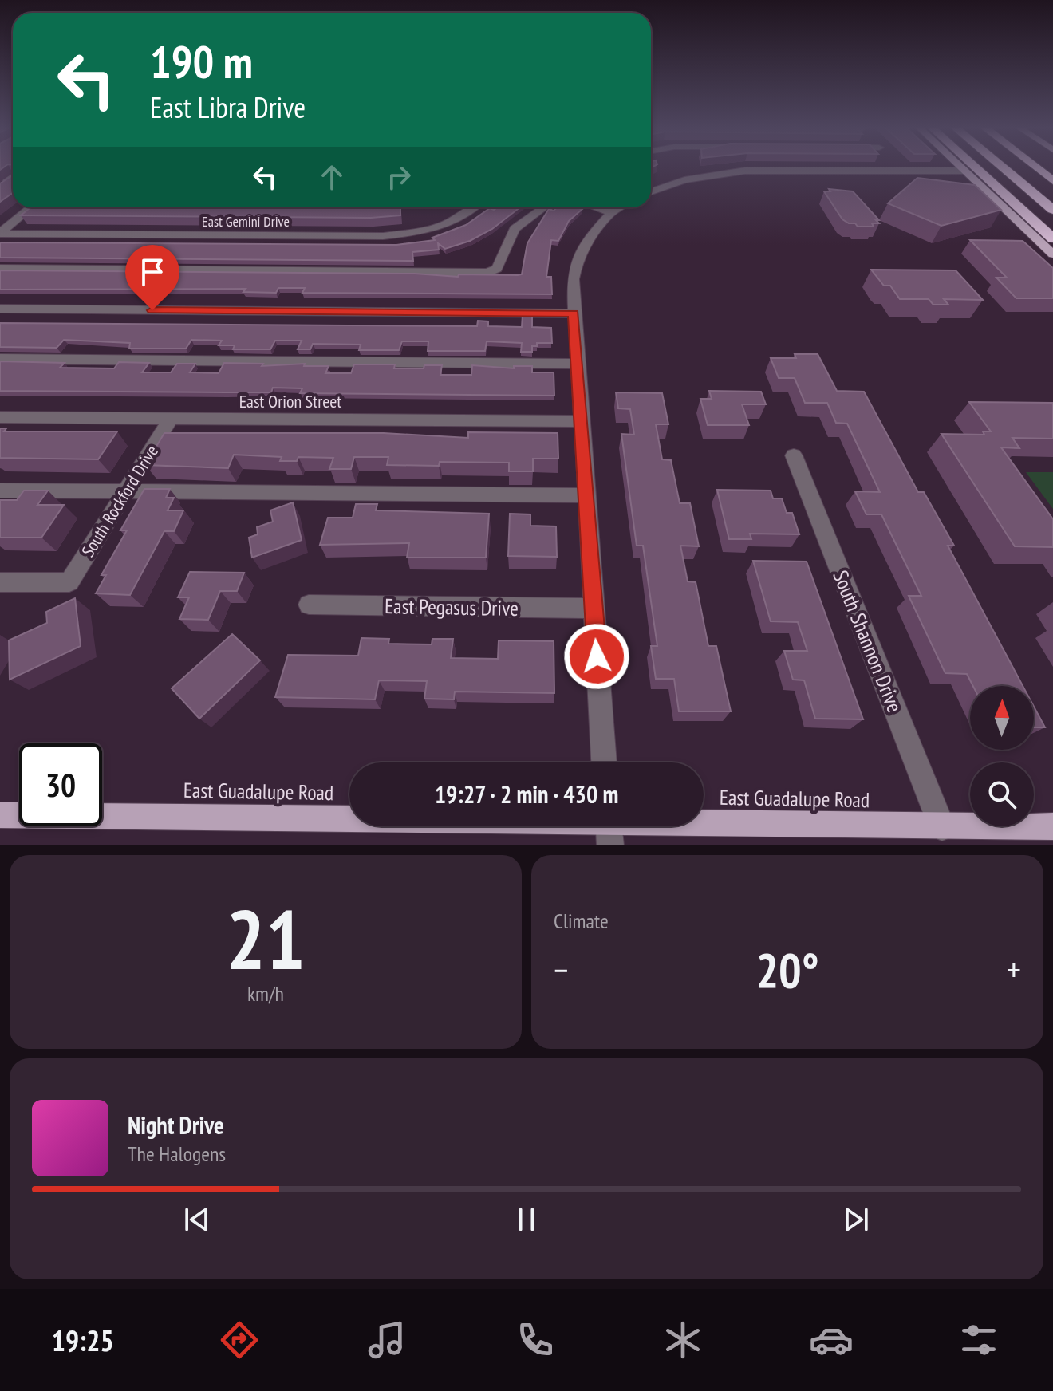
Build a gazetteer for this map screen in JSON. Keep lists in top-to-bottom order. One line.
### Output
{"streets":{"main road":["East Guadalupe Road"],"street":["East Gemini Drive","East Orion Street","South Rockford Drive","East Pegasus Drive","South Shannon Drive"]},"crossings":[["East Orion Street","South Rockford Drive"],["South Shannon Drive","East Guadalupe Road"]],"north":"top","page":{"turn":["190 m","East Libra Drive"],"limit":"30","trip":"19:27 · 2 min · 430 m","tile":[["21","km/h"],"Climate"],"heat":["−","20°","+"],"song":["Night Drive","The Halogens"],"tabs":"19:25"}}
